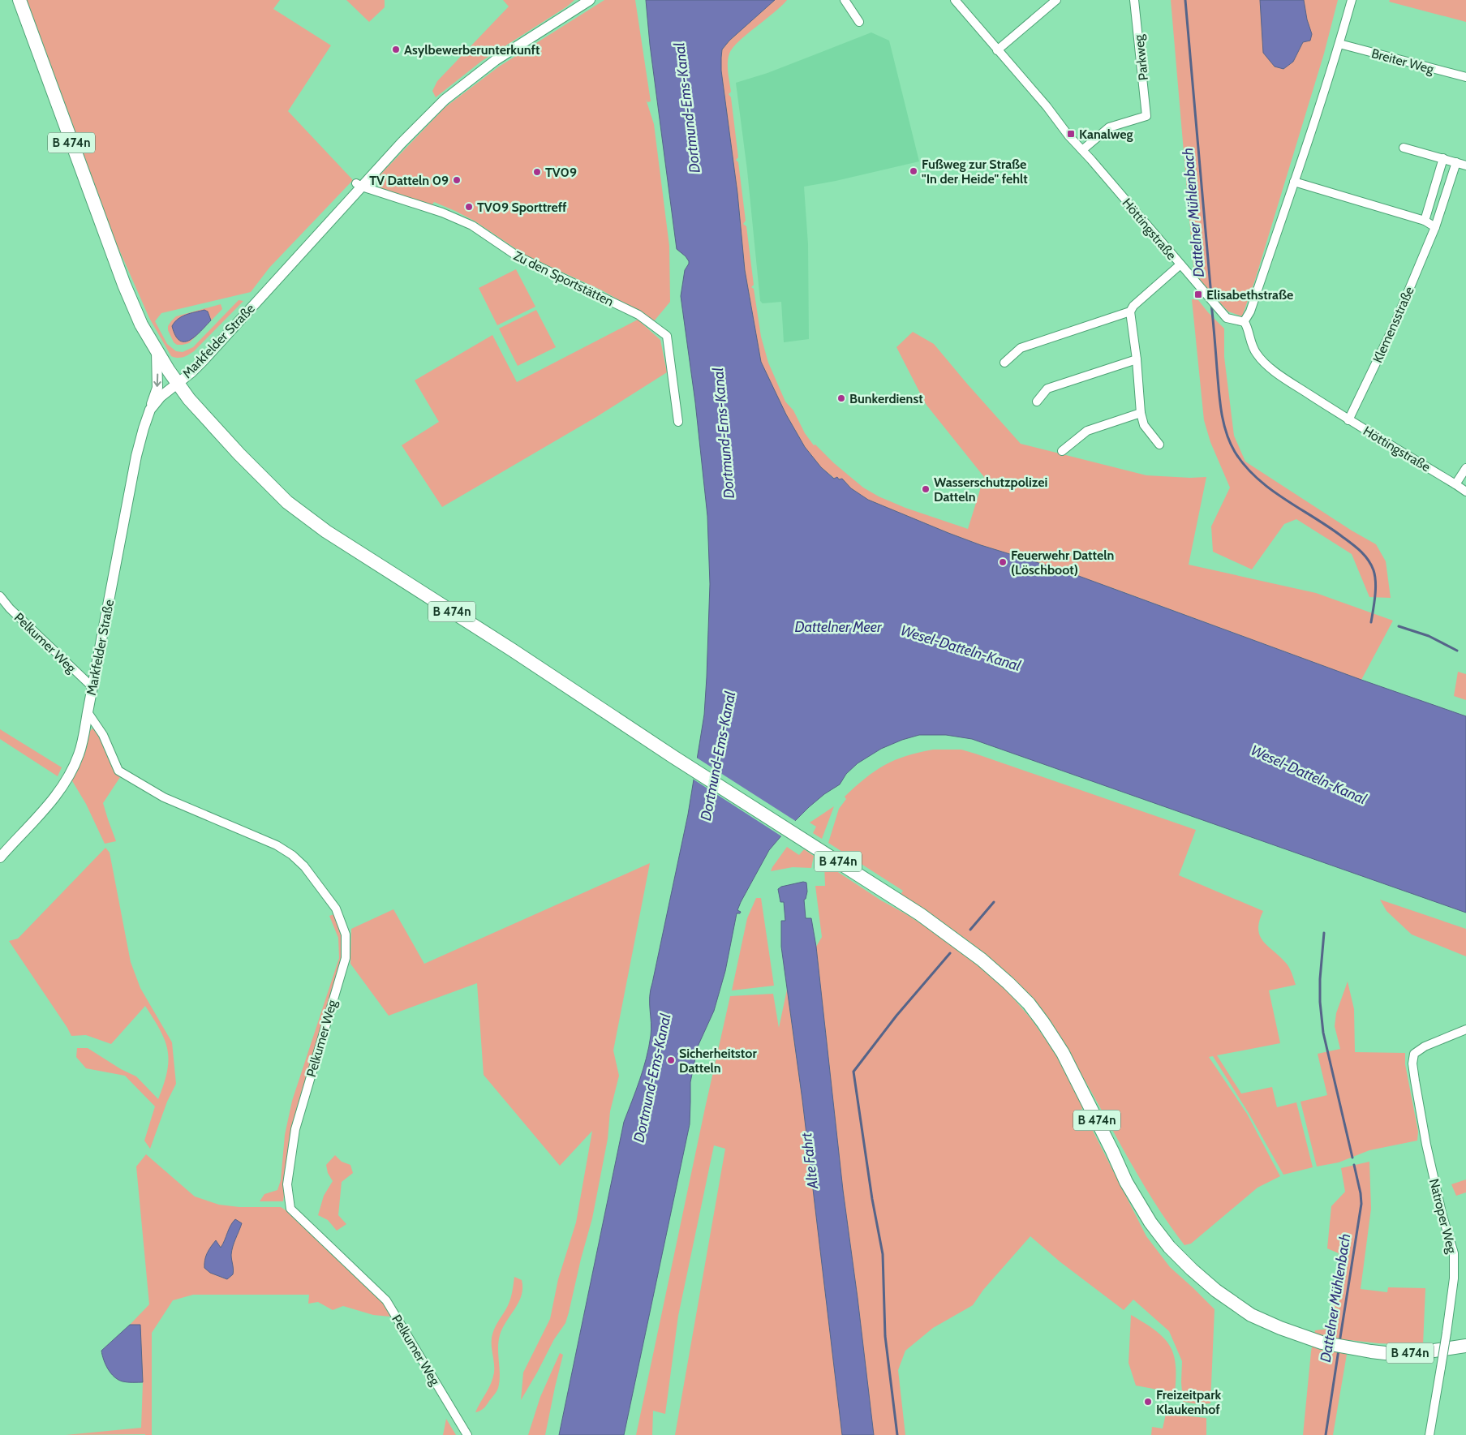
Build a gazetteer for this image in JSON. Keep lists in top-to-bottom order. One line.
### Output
{"streets":{"main road":["B 474n"],"street":["Parkweg","Breiter Weg","Höttingstraße","Zu den Sportstätten","Klemensstraße","Markfelder Straße","Pelkumer Weg","Natroper Weg"]},"crossings":[["Parkweg","Höttingstraße"],["B 474n","Markfelder Straße"],["Höttingstraße","Klemensstraße"],["Zu den Sportstätten","Markfelder Straße"],["Markfelder Straße","Pelkumer Weg"]],"water":["Dortmund-Ems-Kanal","Dattelner Mühlenbach","Dattelner Meer","Wesel-Datteln-Kanal","Alte Fahrt"],"places":{"other":["Asylbewerberunterkunft","Fußweg zur Straße \"In der Heide\" fehlt","TV09","TV Datteln 09","TV09 Sporttreff","Bunkerdienst","Wasserschutzpolizei Datteln","Feuerwehr Datteln (Löschboot)","Sicherheitstor Datteln","Freizeitpark Klaukenhof"],"transit":["Kanalweg","Elisabethstraße"]}}
